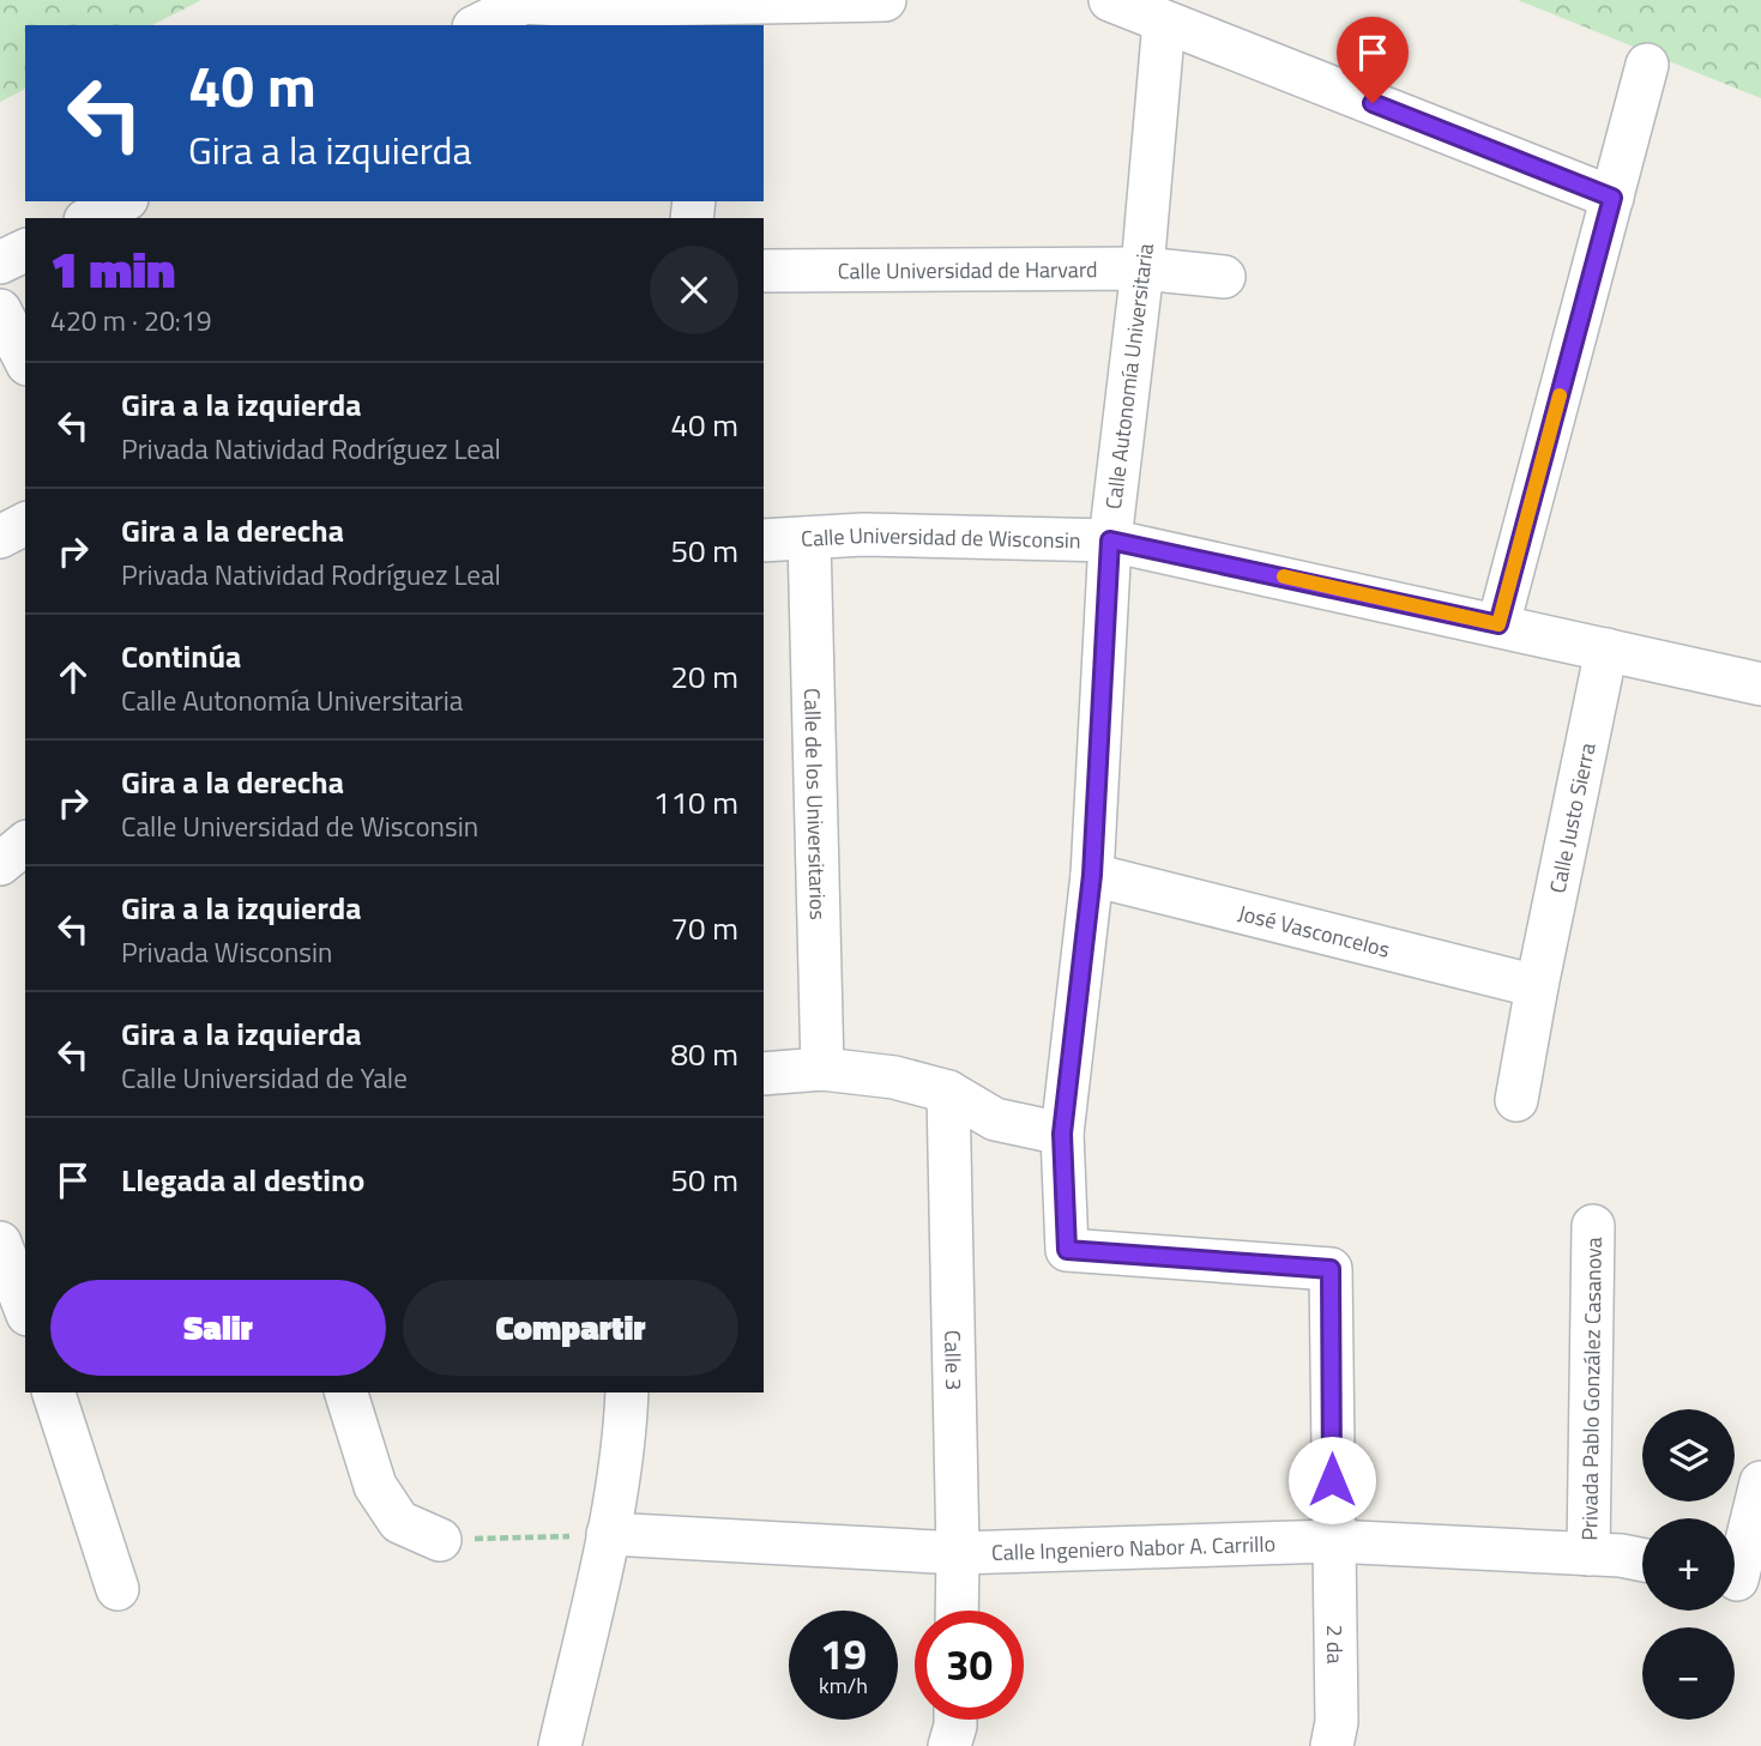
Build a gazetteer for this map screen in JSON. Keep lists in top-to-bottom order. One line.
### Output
{"streets":{"street":["Calle Universidad de Harvard","Calle Autonomía Universitaria","Calle Universidad de Wisconsin","Calle de los Universitarios","Calle Justo Sierra","José Vasconcelos","Calle 3","Privada Pablo González Casanova","Calle Ingeniero Nabor A. Carrillo","2 da"]},"crossings":[["Calle Universidad de Harvard","Calle Autonomía Universitaria"],["Calle Autonomía Universitaria","Calle Universidad de Wisconsin"],["Calle Autonomía Universitaria","José Vasconcelos"],["Calle Autonomía Universitaria","2 da"],["Calle Universidad de Wisconsin","Calle de los Universitarios"],["Calle Universidad de Wisconsin","Calle Justo Sierra"],["Calle Justo Sierra","José Vasconcelos"],["Calle 3","Calle Ingeniero Nabor A. Carrillo"],["Privada Pablo González Casanova","Calle Ingeniero Nabor A. Carrillo"],["Calle Ingeniero Nabor A. Carrillo","2 da"]],"page":{"turn":["40 m","Gira a la izquierda"],"heading":["1 min","420 m · 20:19"],"list":[{"name":"Gira a la izquierda","note":"Privada Natividad Rodríguez Leal","value":"40 m"},{"name":"Gira a la derecha","note":"Privada Natividad Rodríguez Leal","value":"50 m"},{"name":"Continúa","note":"Calle Autonomía Universitaria","value":"20 m"},{"name":"Gira a la derecha","note":"Calle Universidad de Wisconsin","value":"110 m"},{"name":"Gira a la izquierda","note":"Privada Wisconsin","value":"70 m"},{"name":"Gira a la izquierda","note":"Calle Universidad de Yale","value":"80 m"},{"name":"Llegada al destino","value":"50 m"}],"buttons":["Salir","Compartir"],"map_buttons":["+","−"],"speed":"19 km/h","limit":"30"}}
